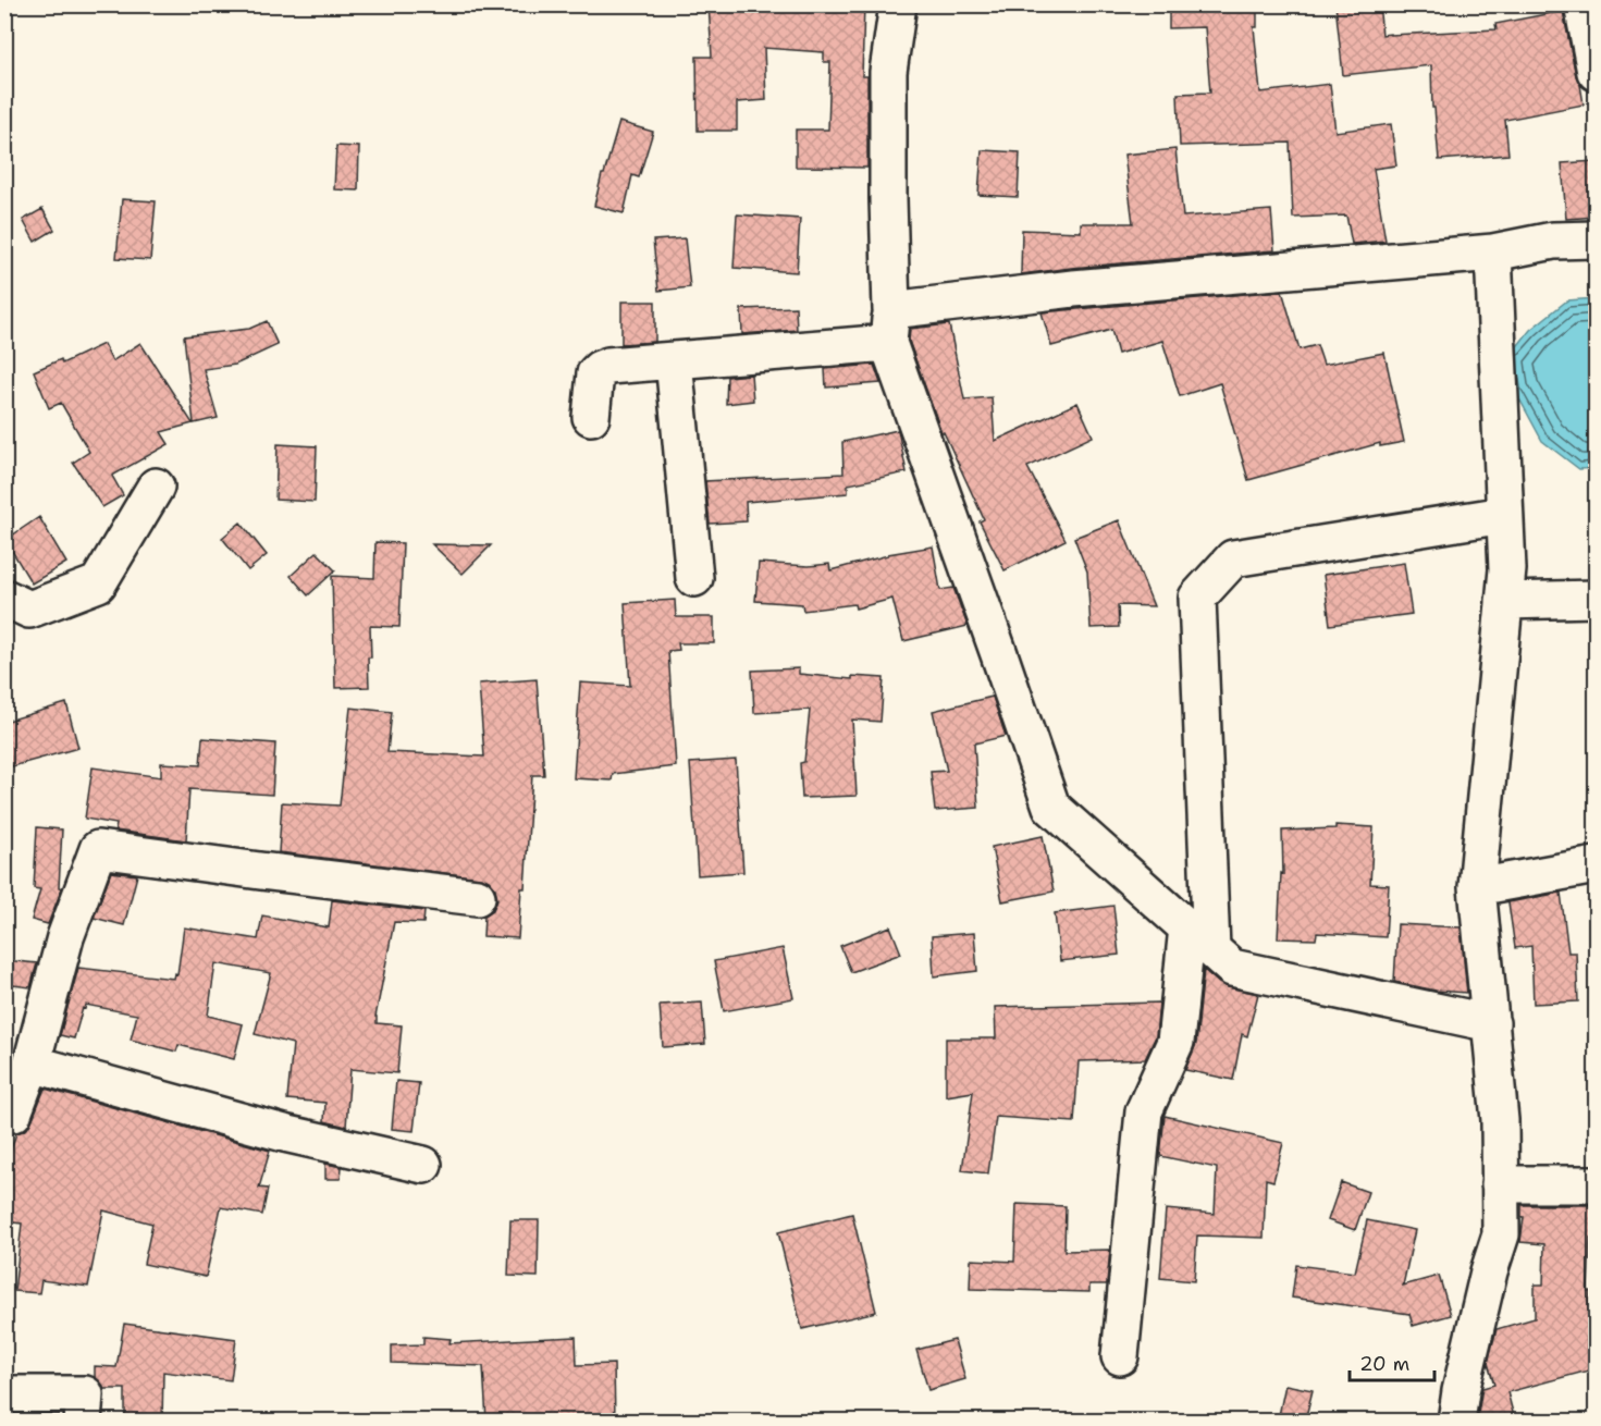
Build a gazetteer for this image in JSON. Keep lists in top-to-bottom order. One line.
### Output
{"scale_bar":"20 m"}
